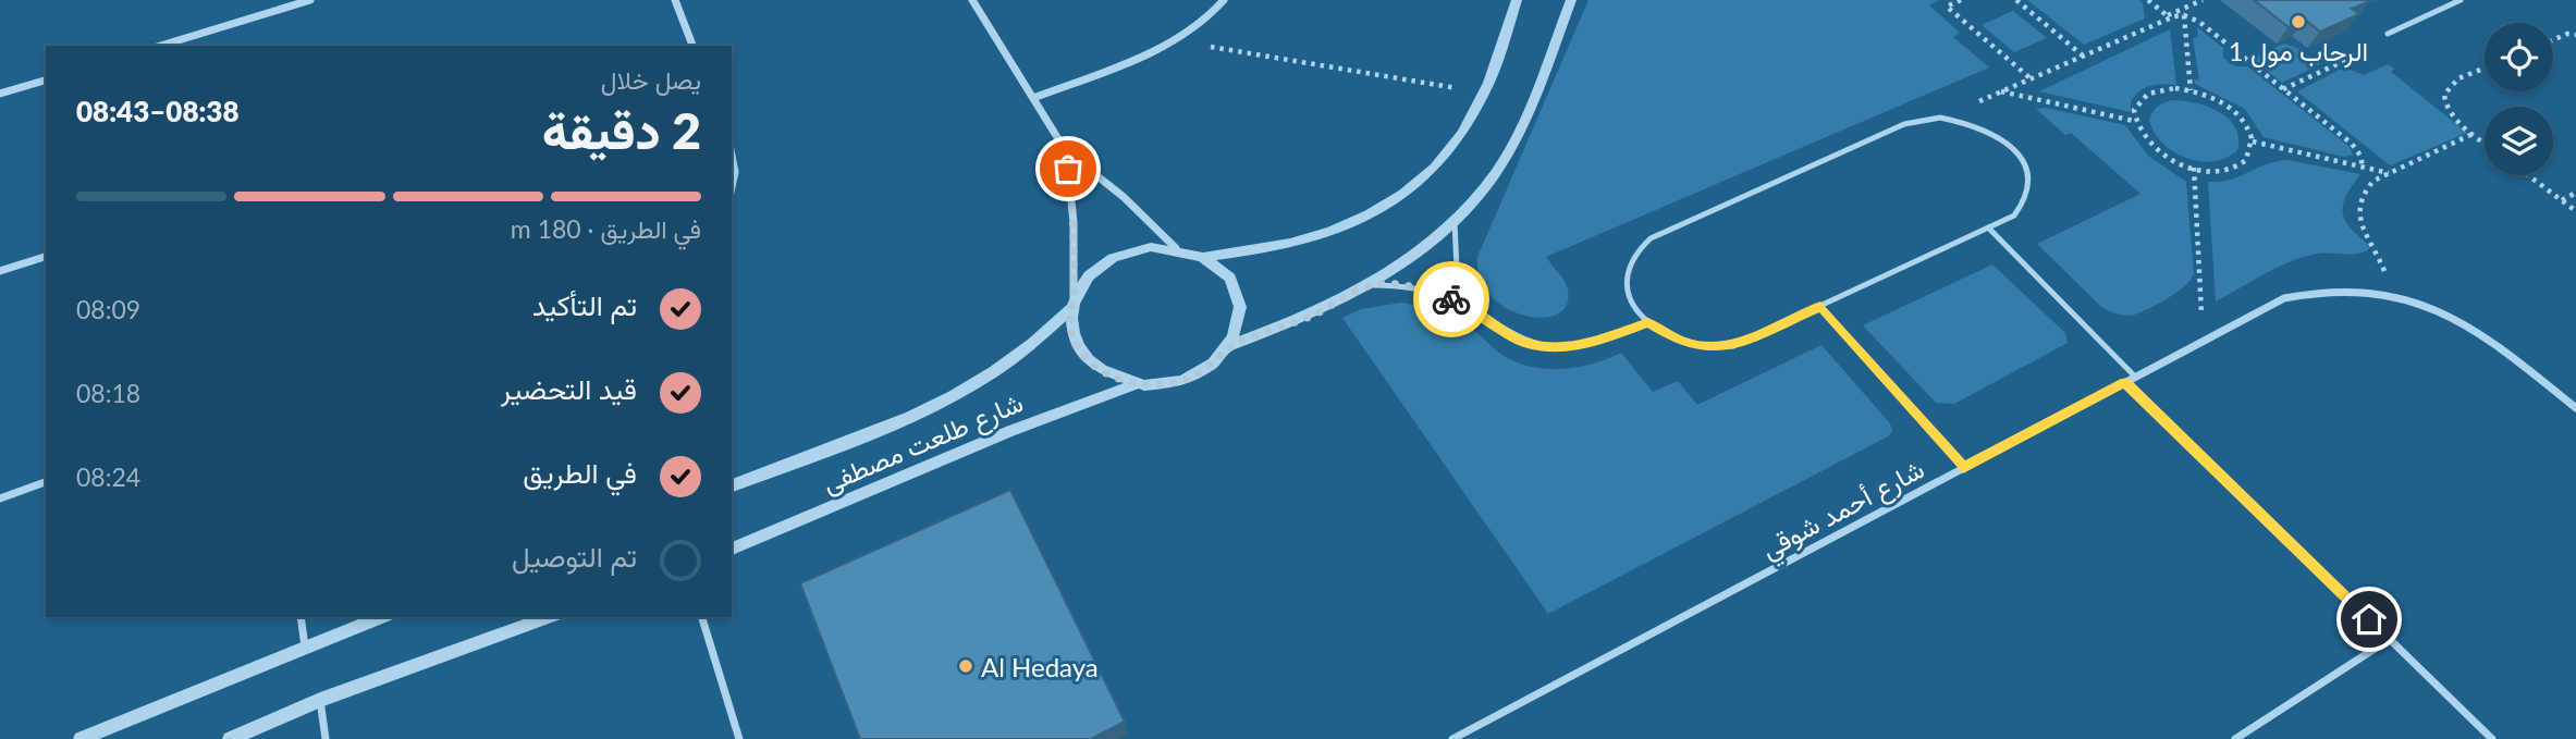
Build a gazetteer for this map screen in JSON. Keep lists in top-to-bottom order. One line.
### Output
{"streets":{"street":["شارع طلعت مصطفى","شارع أحمد شوقي"]},"places":["الرحاب مول 1","Al Hedaya"],"page":{"heading":["2 دقيقة","يصل خلال","08:38–08:43"],"bar":"في الطريق · 180 m","list":[["تم التأكيد","08:09"],["قيد التحضير","08:18"],["في الطريق","08:24"],"تم التوصيل"]}}
